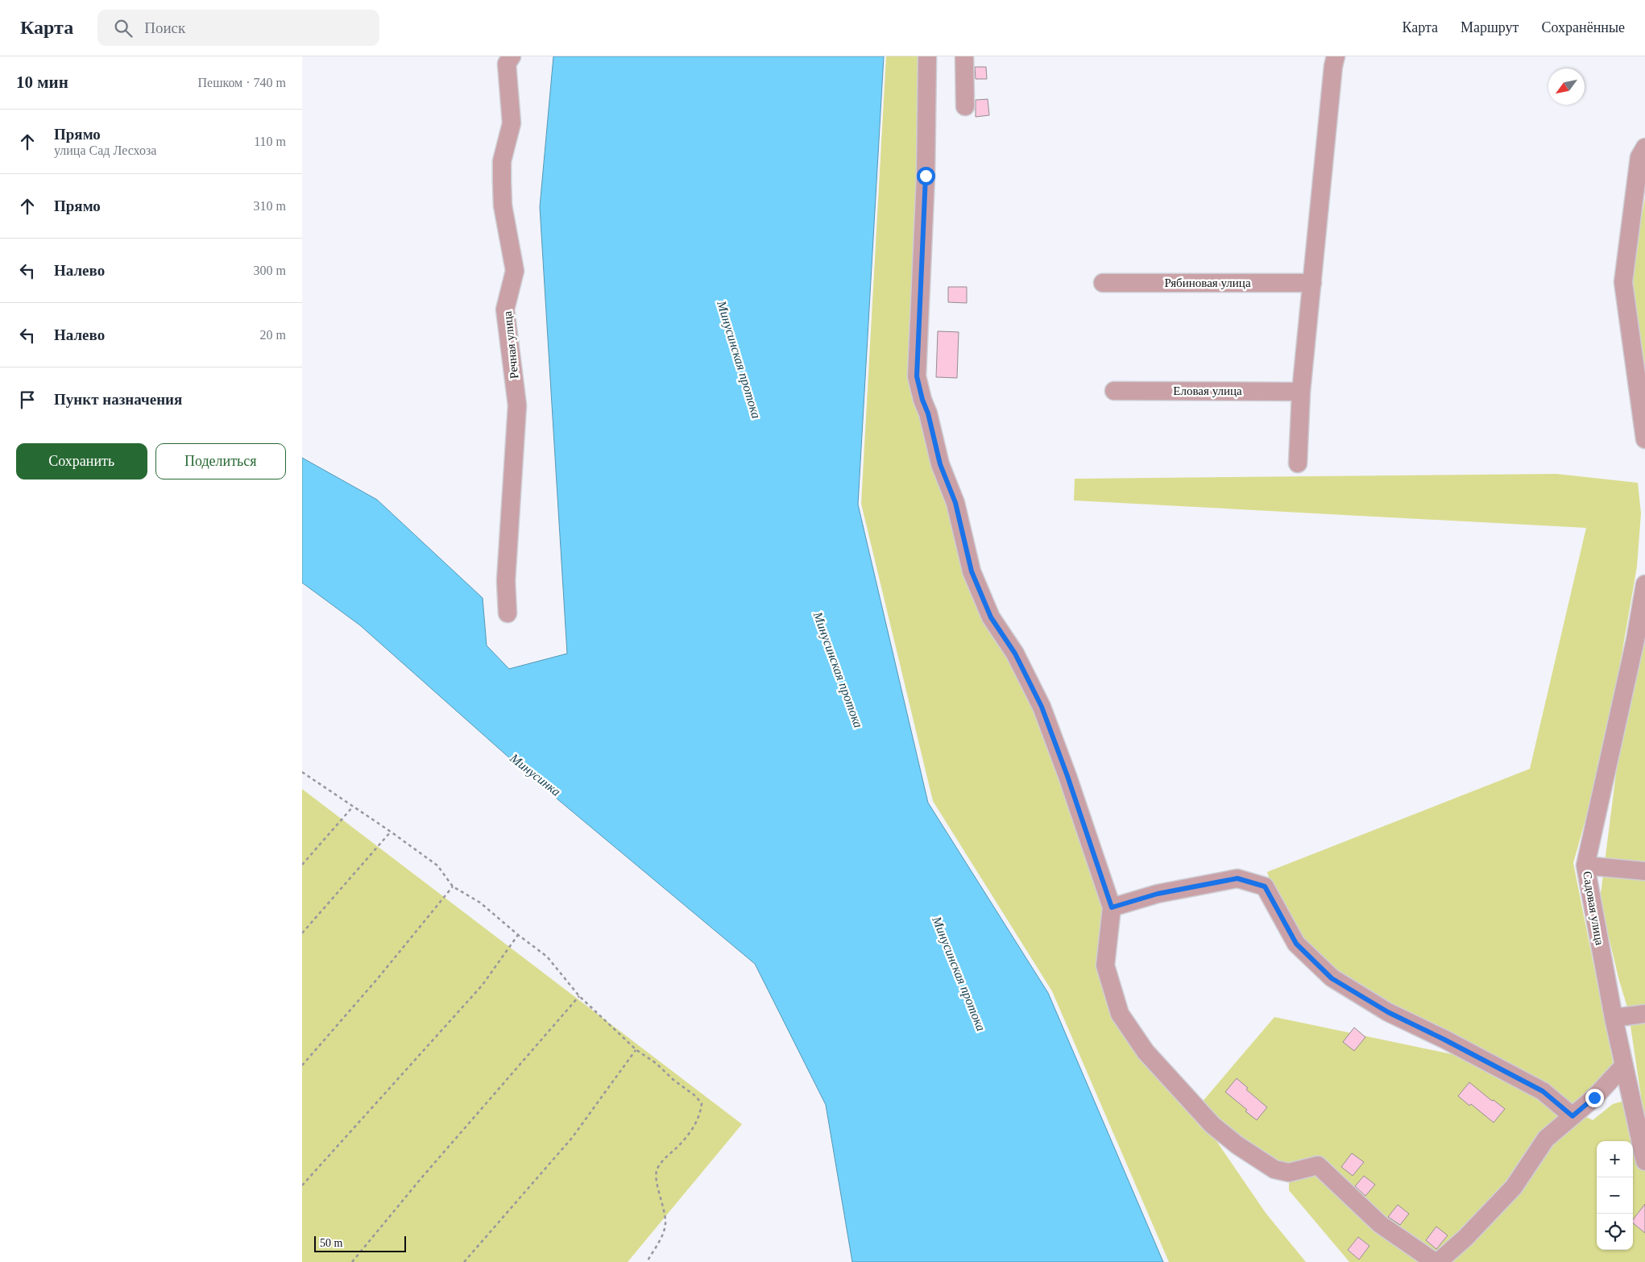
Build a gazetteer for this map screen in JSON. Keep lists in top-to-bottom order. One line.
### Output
{"streets":{"street":["Рябиновая улица","Речная улица","Еловая улица","Садовая улица"]},"water":["Минусинская протока","Минусинка"],"scale_bar":"50 m","north":"bottom left","page":{"header":"Карта","search":"Поиск","nav":["Карта","Маршрут","Сохранённые"],"heading":["10 мин","Пешком · 740 m"],"list":[["Прямо","улица Сад Лесхоза","110 m"],["Прямо","310 m"],["Налево","300 m"],["Налево","20 m"],"Пункт назначения"],"buttons":["Сохранить","Поделиться"],"map_buttons":["+","−"],"scale":"50 m"}}
